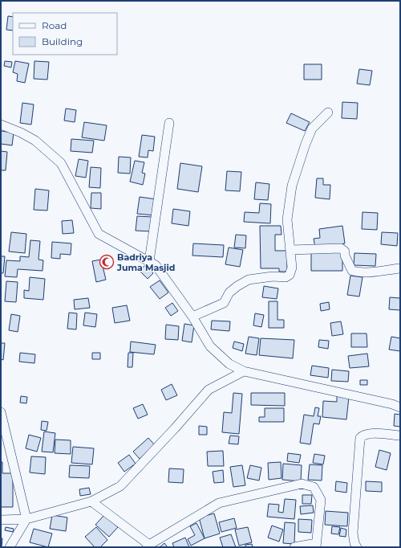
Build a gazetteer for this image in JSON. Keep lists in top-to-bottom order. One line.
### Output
{"places":{"mosque":["Badriya Juma Masjid"]},"legend":["Road","Building"]}
